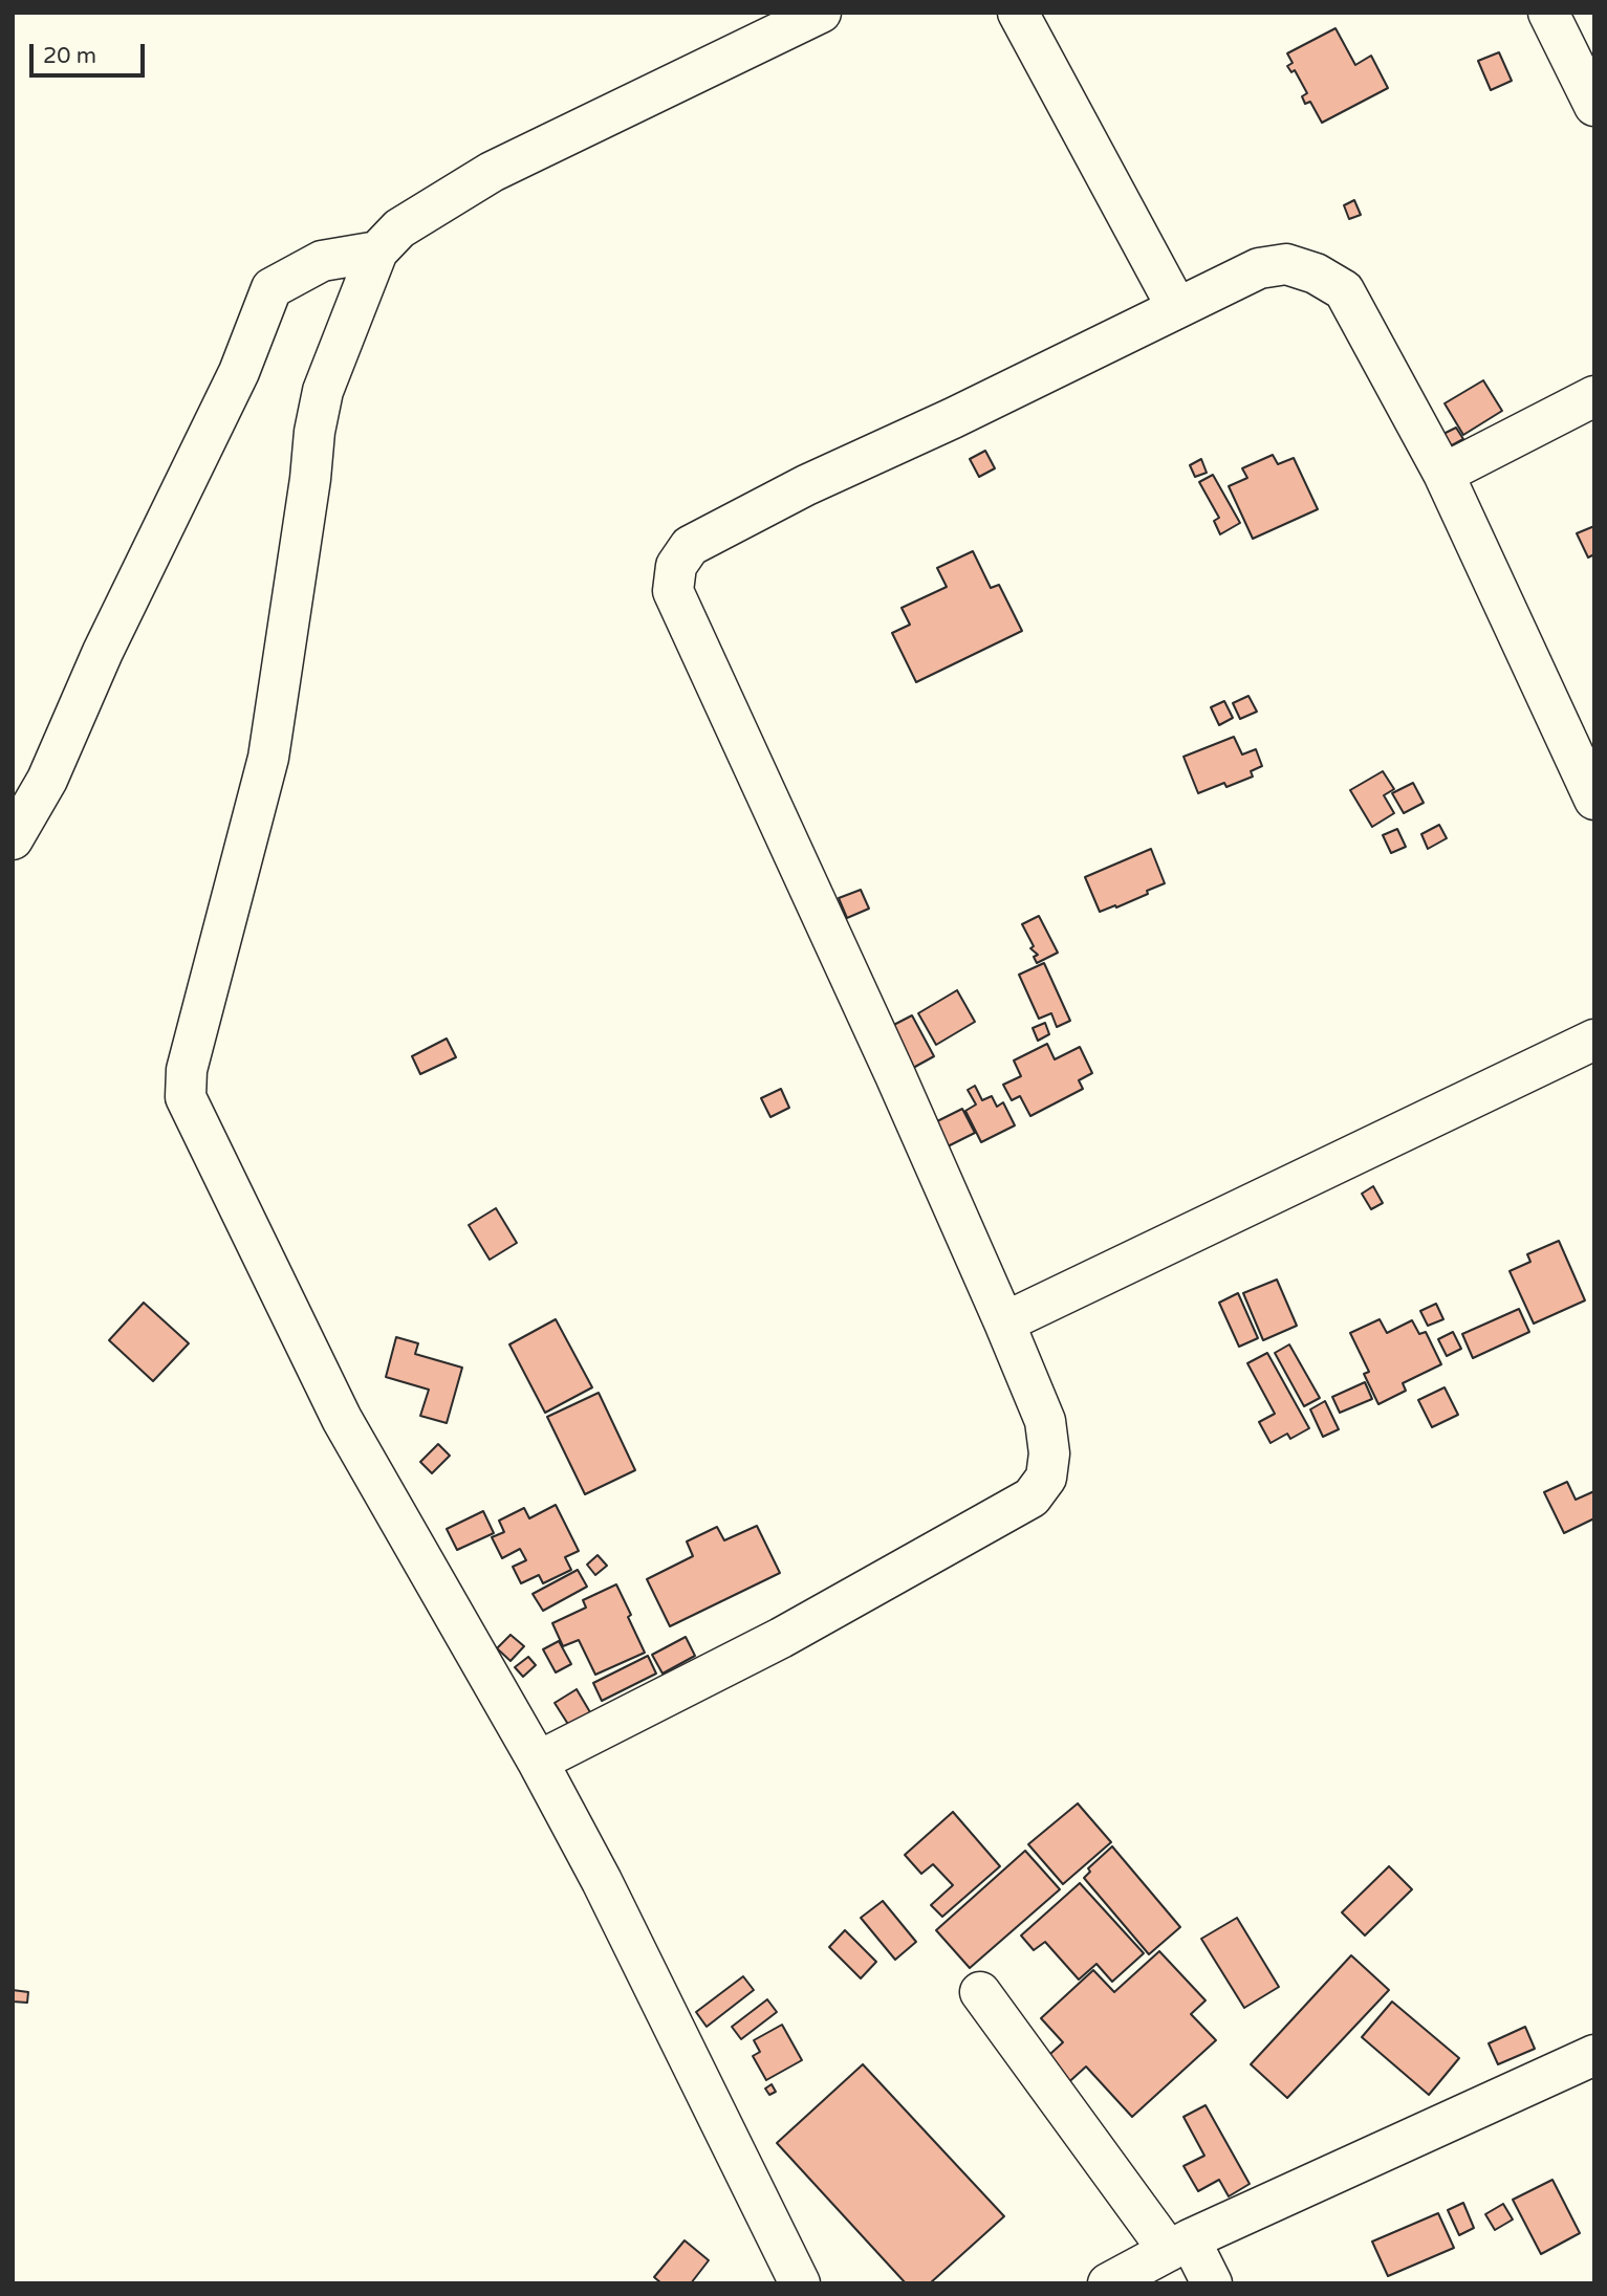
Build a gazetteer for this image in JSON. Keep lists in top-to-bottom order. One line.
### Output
{"scale_bar":"20 m"}
